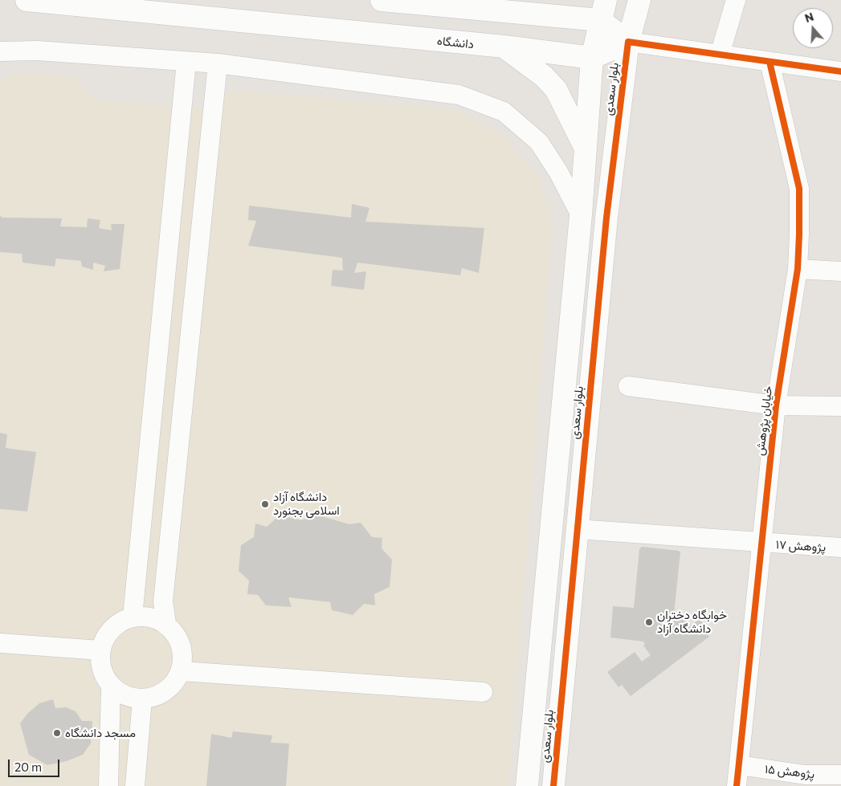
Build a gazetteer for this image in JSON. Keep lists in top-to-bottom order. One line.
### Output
{"streets":{"street":["دانشگاه","بلوار سعدی","خیابان پژوهش","پژوهش ۱۷","پژوهش ۱۵"]},"crossings":[["دانشگاه","بلوار سعدی"],["بلوار سعدی","پژوهش ۱۷"],["خیابان پژوهش","پژوهش ۱۷"],["خیابان پژوهش","پژوهش ۱۵"]],"places":["دانشگاه آزاد اسلامی بجنورد","خوابگاه دختران دانشگاه آزاد","مسجد دانشگاه"],"scale_bar":"20 m","north":"top"}
